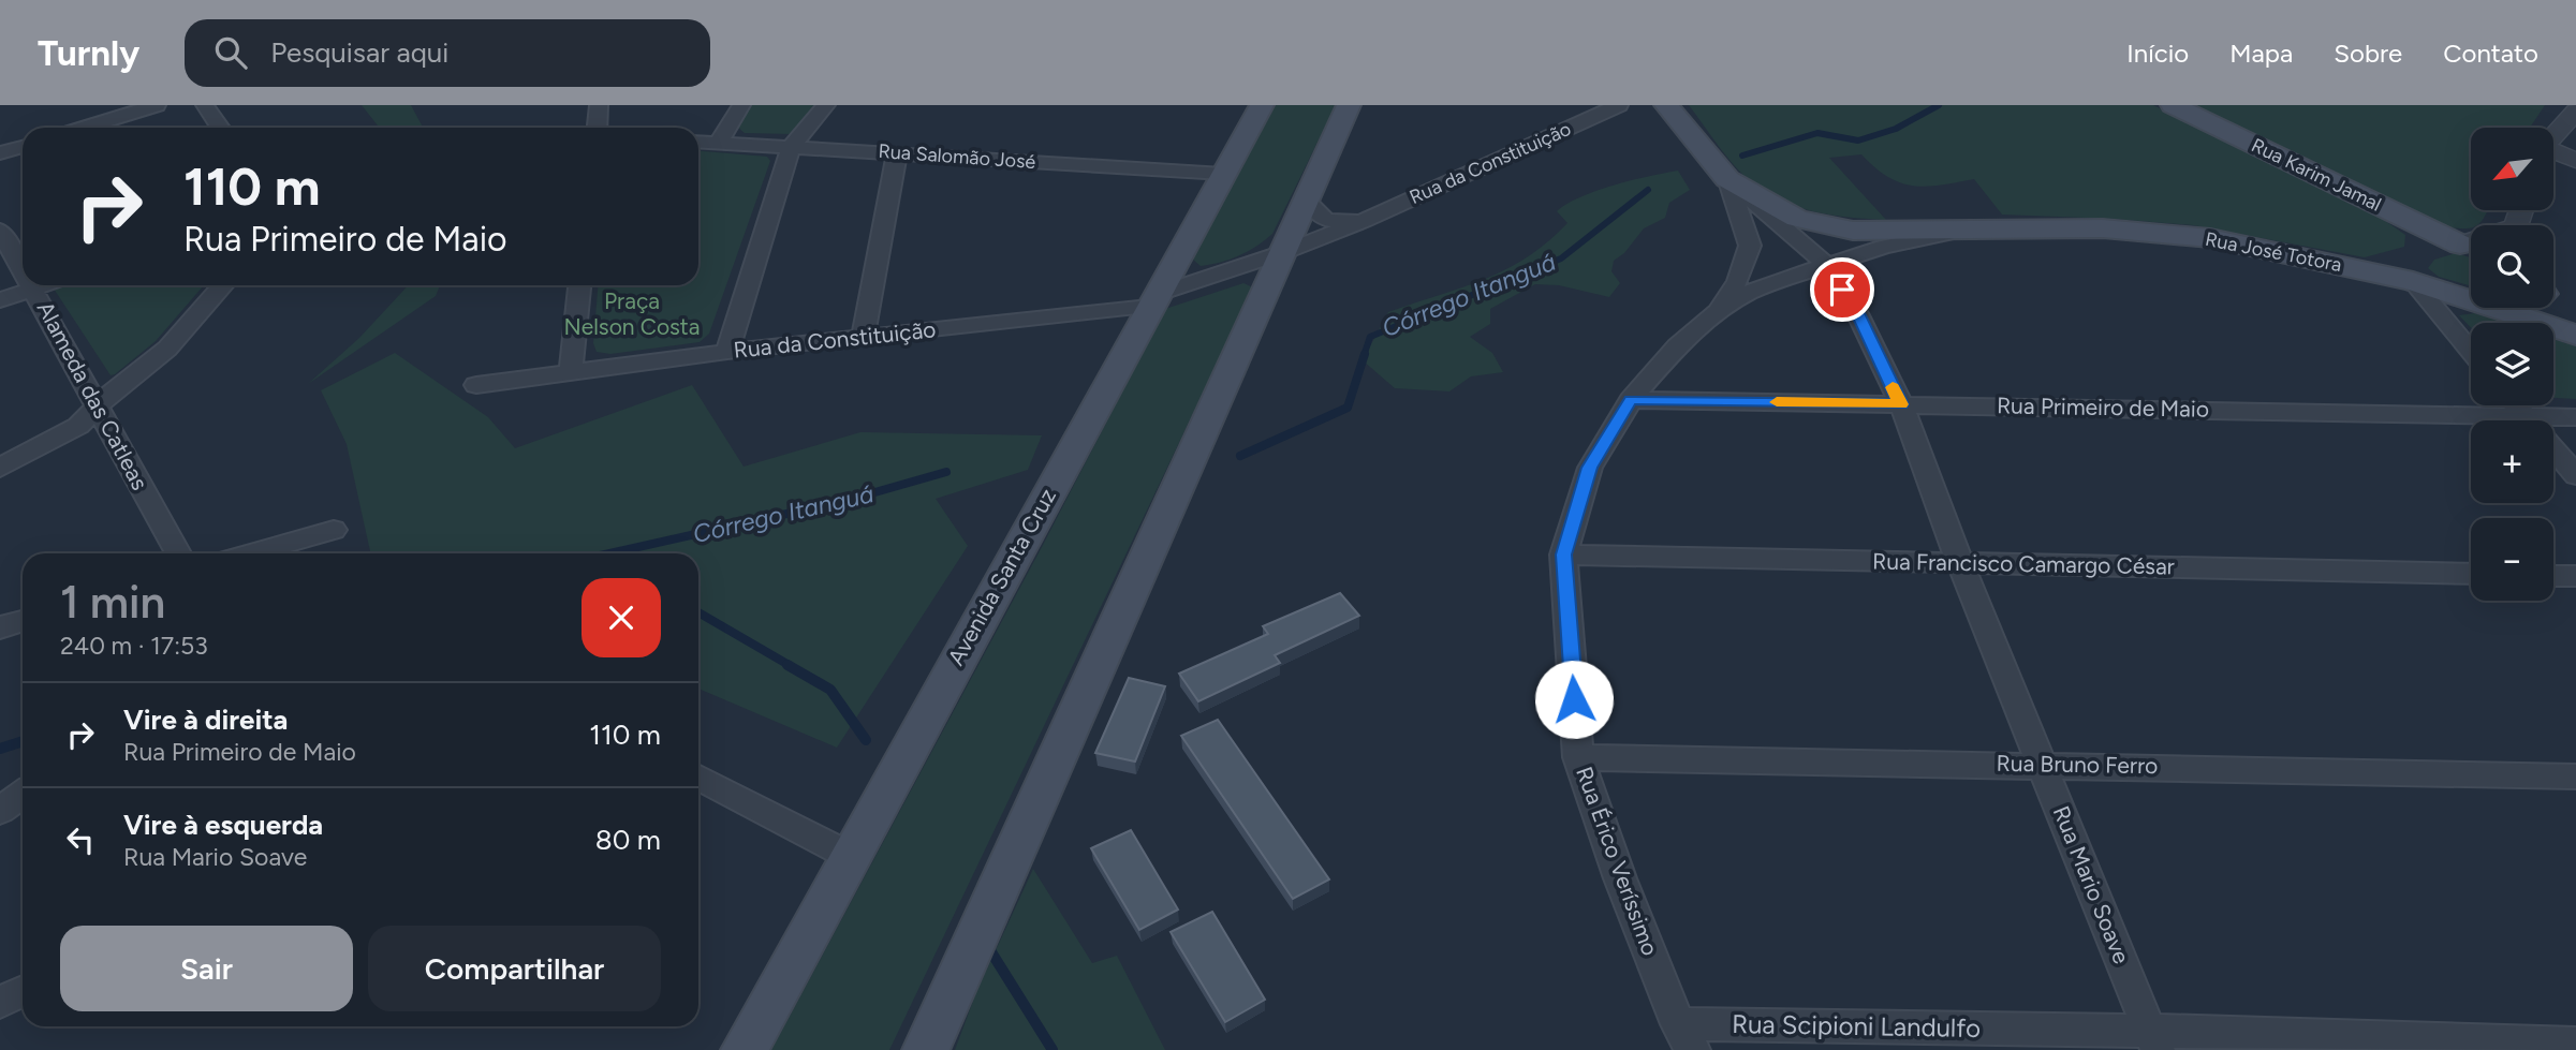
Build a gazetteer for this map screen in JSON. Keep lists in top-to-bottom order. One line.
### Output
{"streets":{"main road":["Rua Karim Jamal","Rua José Totora","Avenida Santa Cruz"],"street":["Rua Salomão José","Rua da Constituição","Alameda das Catleas","Rua Primeiro de Maio","Rua Francisco Camargo César","Rua Bruno Ferro","Rua Érico Veríssimo","Rua Mario Soave","Rua Scipioni Landulfo"]},"crossings":[["Rua Salomão José","Avenida Santa Cruz"],["Rua da Constituição","Avenida Santa Cruz"],["Rua José Totora","Rua Érico Veríssimo"],["Rua José Totora","Rua Mario Soave"],["Rua Primeiro de Maio","Rua Érico Veríssimo"],["Rua Primeiro de Maio","Rua Mario Soave"],["Rua Francisco Camargo César","Rua Érico Veríssimo"],["Rua Francisco Camargo César","Rua Mario Soave"],["Rua Bruno Ferro","Rua Érico Veríssimo"],["Rua Bruno Ferro","Rua Mario Soave"],["Rua Érico Veríssimo","Rua Mario Soave"],["Rua Érico Veríssimo","Rua Scipioni Landulfo"],["Rua Mario Soave","Rua Scipioni Landulfo"]],"water":["Córrego Itanguá"],"parks":["Praça Nelson Costa"],"north":"bottom left","page":{"header":"Turnly","search":"Pesquisar aqui","nav":["Início","Mapa","Sobre","Contato"],"map_buttons":["+","−"],"turn":["110 m","Rua Primeiro de Maio"],"heading":["1 min","240 m · 17:53"],"list":[{"name":"Vire à direita","note":"Rua Primeiro de Maio","value":"110 m"},{"name":"Vire à esquerda","note":"Rua Mario Soave","value":"80 m"}],"buttons":["Sair","Compartilhar"]}}
